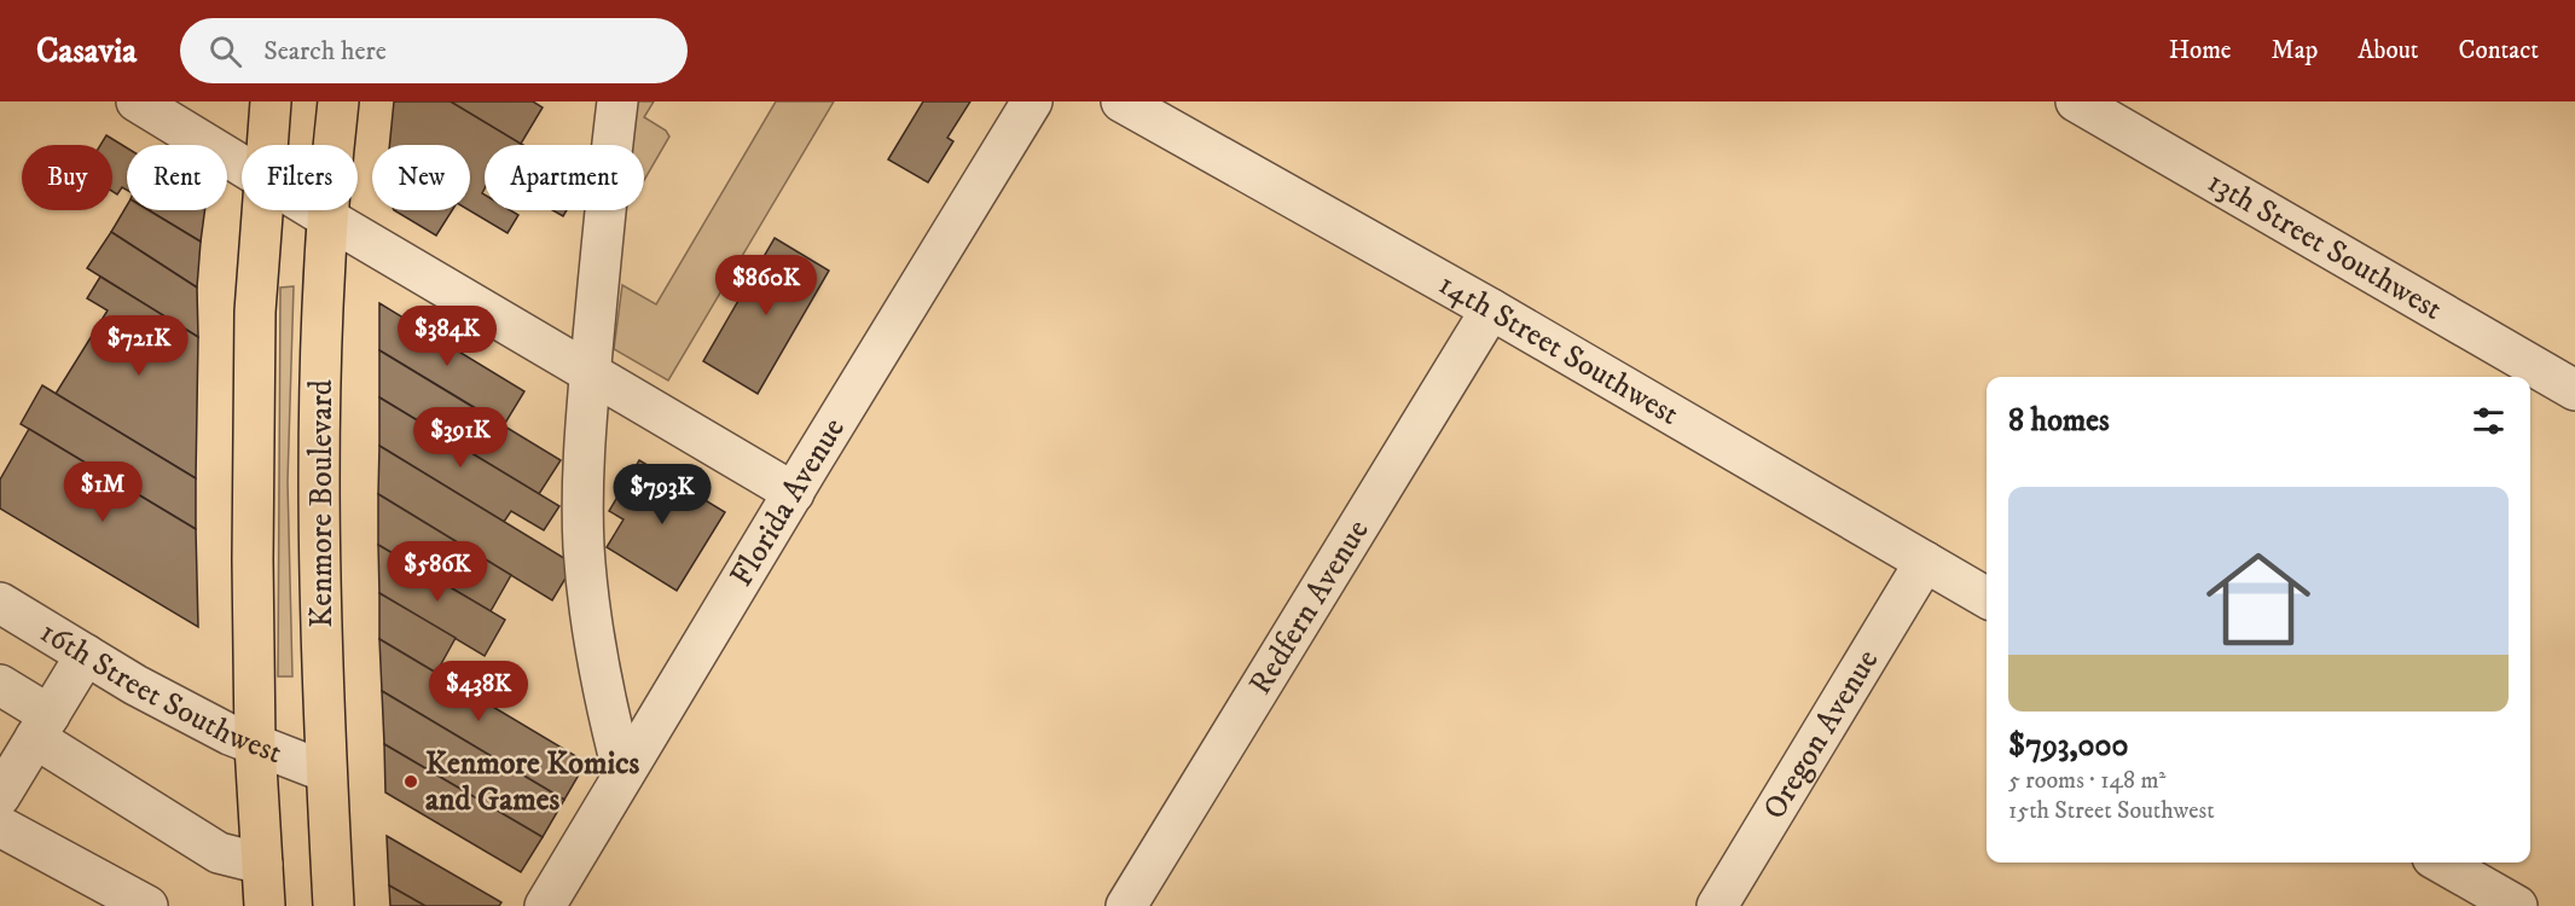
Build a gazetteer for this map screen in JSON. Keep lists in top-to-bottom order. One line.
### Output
{"streets":{"main road":["Kenmore Boulevard"],"street":["13th Street Southwest","14th Street Southwest","Florida Avenue","Redfern Avenue","16th Street Southwest","Oregon Avenue"]},"crossings":[["14th Street Southwest","Redfern Avenue"],["14th Street Southwest","Oregon Avenue"],["Kenmore Boulevard","16th Street Southwest"]],"places":["Kenmore Komics and Games"],"page":{"header":"Casavia","search":"Search here","nav":["Home","Map","About","Contact"],"chip":["Buy","Rent","Filters","New","Apartment"],"price":["$860K","$384K","$721K","$391K","$1M","$793K","$586K","$438K"],"heading":"8 homes","list":[{"name":"$793,000","note":"5 rooms · 148 m² · 15th Street Southwest"}]}}
